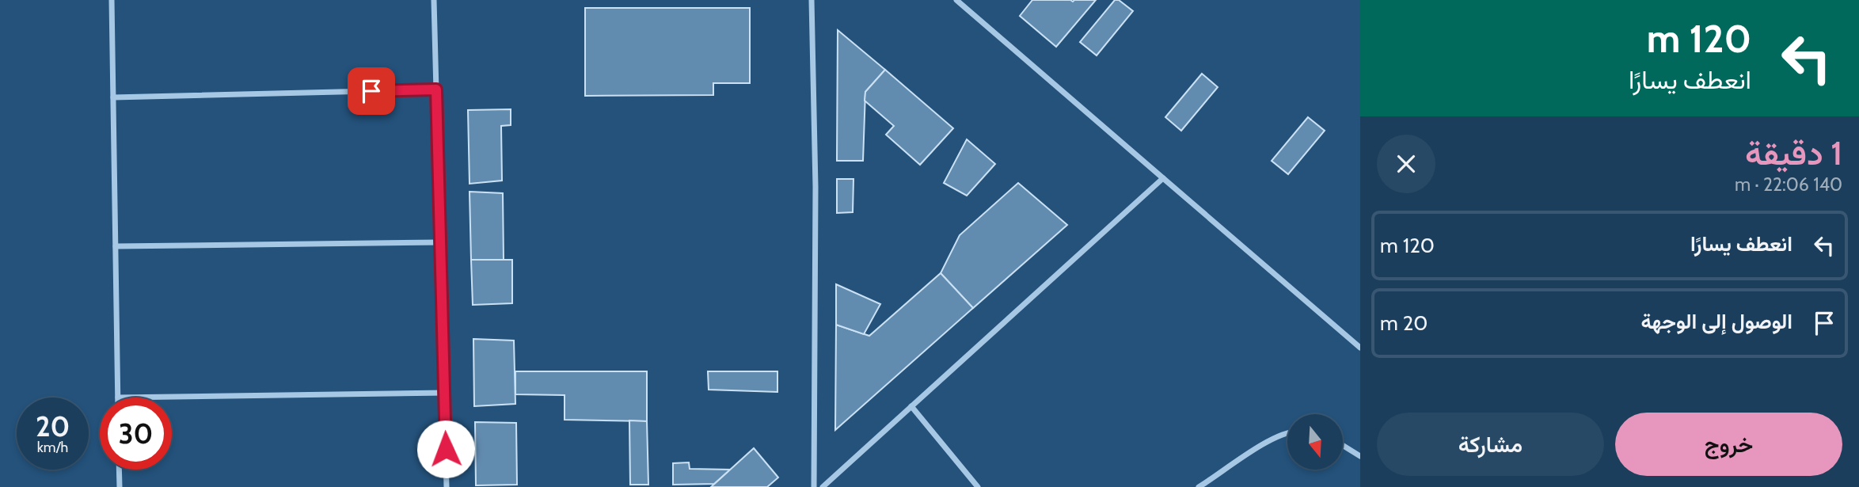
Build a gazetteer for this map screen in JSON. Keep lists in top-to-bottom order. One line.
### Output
{"north":"bottom","page":{"turn":["120 m","انعطف يسارًا"],"heading":["1 دقيقة","140 m · 22:06"],"list":[{"name":"انعطف يسارًا","value":"120 m"},{"name":"الوصول إلى الوجهة","value":"20 m"}],"speed":"20 km/h","limit":"30","buttons":["خروج","مشاركة"]}}
